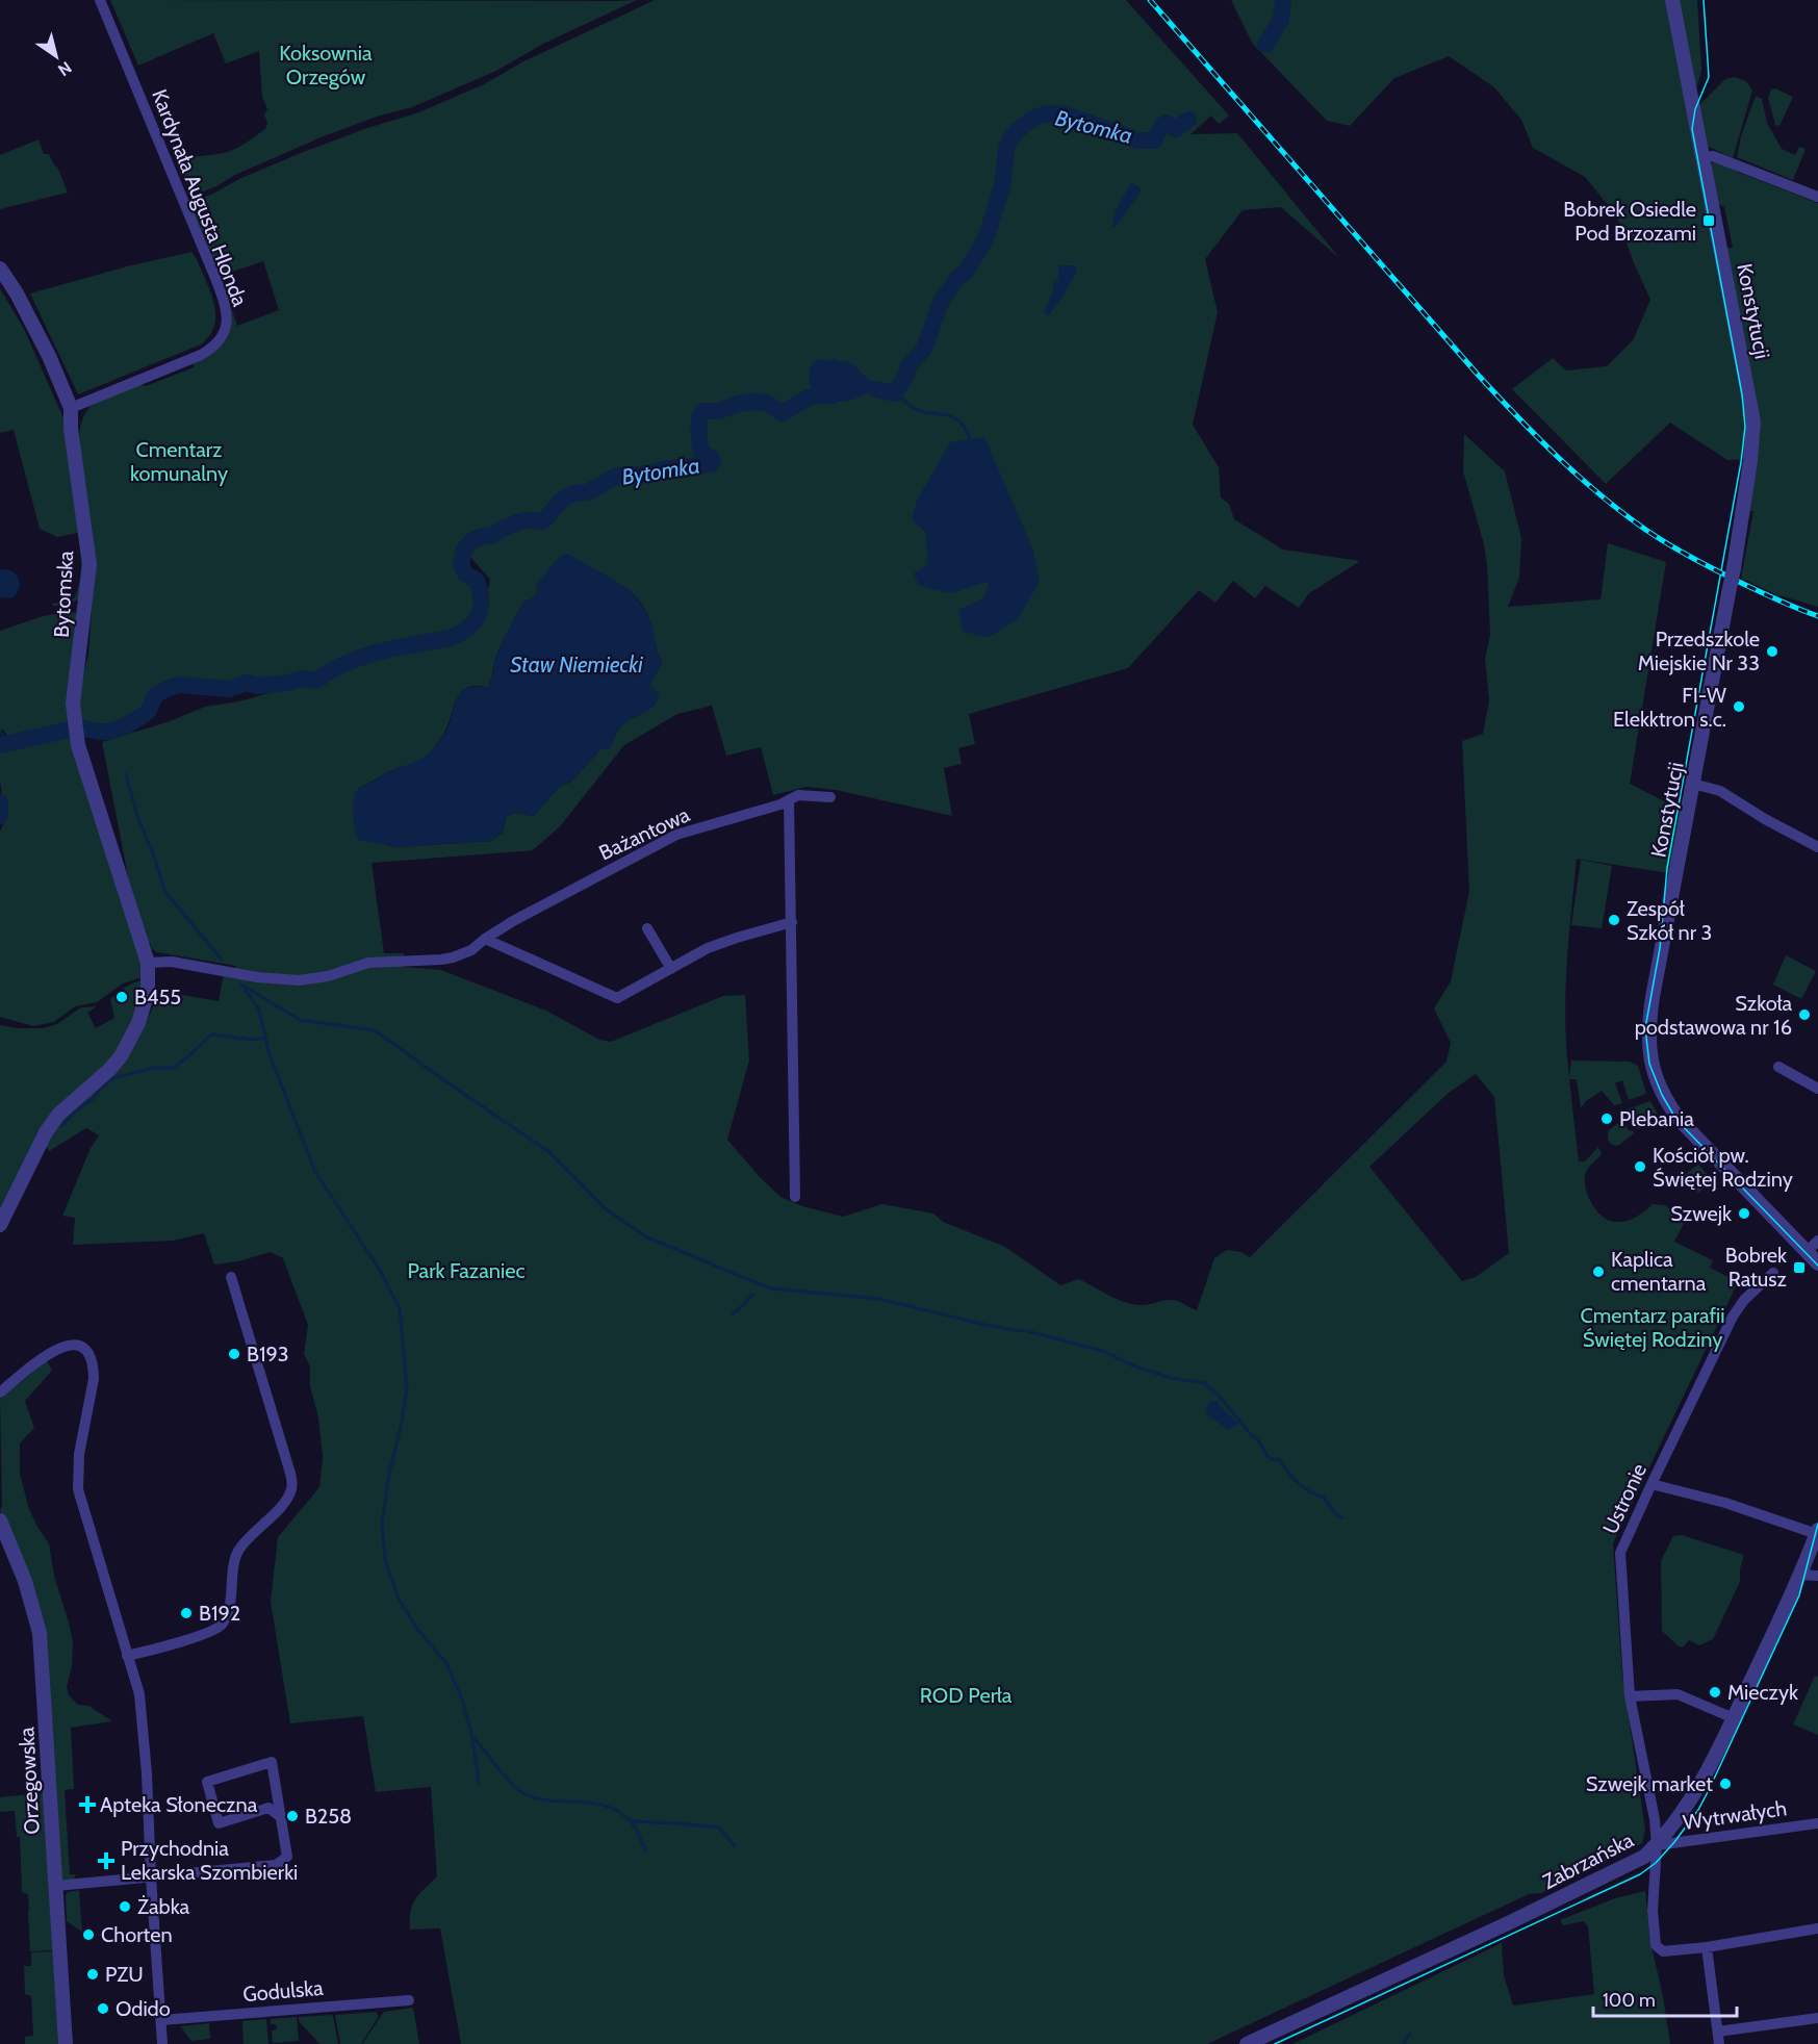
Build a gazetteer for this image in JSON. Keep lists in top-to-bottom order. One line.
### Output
{"streets":{"street":["Kardynała Augusta Hlonda","Konstytucji","Bytomska","Bażantowa","Ustronie","Orzegowska","Wytrwałych","Zabrzańska","Godulska"]},"crossings":[["Kardynała Augusta Hlonda","Bytomska"],["Bytomska","Bażantowa"],["Ustronie","Wytrwałych"],["Ustronie","Zabrzańska"],["Wytrwałych","Zabrzańska"]],"water":["Bytomka","Staw Niemiecki"],"parks":["Koksownia Orzegów","Cmentarz komunalny","Park Fazaniec","Cmentarz parafii Świętej Rodziny","ROD Perła"],"places":{"transit":["Bobrek Osiedle Pod Brzozami","Bobrek Ratusz"],"other":["Przedszkole Miejskie Nr 33","FI-W Elekktron s.c.","Zespół Szkół nr 3","B455","Szkoła podstawowa nr 16","Plebania","Kościół pw. Świętej Rodziny","Szwejk","Kaplica cmentarna","B193","B192","Mieczyk","Szwejk market","B258","Żabka","Chorten","PZU","Odido"],"health":["Apteka Słoneczna","Przychodnia Lekarska Szombierki"]},"scale_bar":"100 m","north":"bottom right"}
